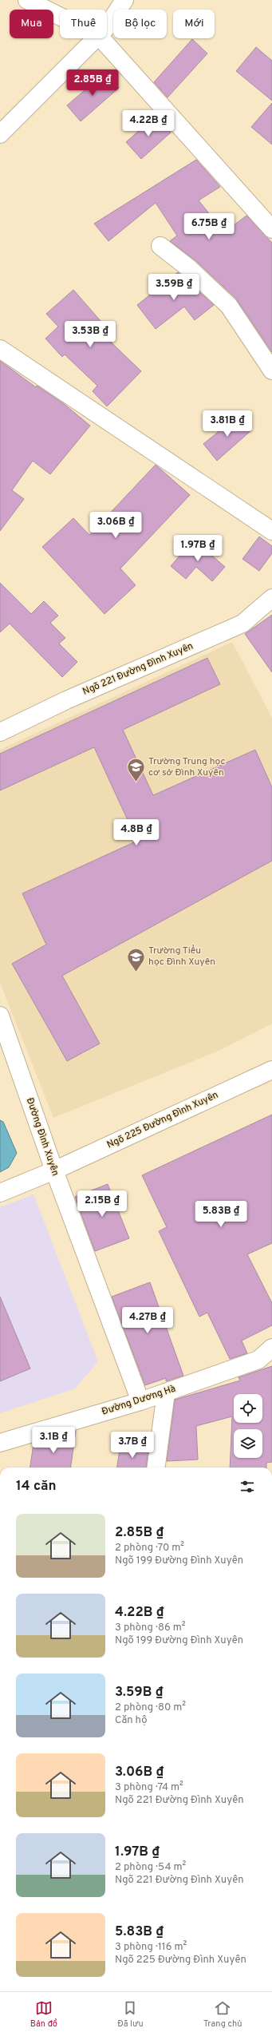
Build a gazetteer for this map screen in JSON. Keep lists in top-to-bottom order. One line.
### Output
{"streets":{"street":["Ngõ 221 Đường Đình Xuyên","Ngõ 225 Đường Đình Xuyên","Đường Đình Xuyên","Đường Dương Hà"]},"crossings":[["Ngõ 225 Đường Đình Xuyên","Đường Đình Xuyên"],["Đường Đình Xuyên","Đường Dương Hà"]],"places":{"school or university":["Trường Trung học cơ sở Đình Xuyên","Trường Tiểu học Đình Xuyên"]},"page":{"chip":["Mua","Thuê","Bộ lọc","Mới"],"price":["2.85B ₫","4.22B ₫","6.75B ₫","3.59B ₫","3.53B ₫","3.81B ₫","3.06B ₫","1.97B ₫","4.8B ₫","2.15B ₫","5.83B ₫","4.27B ₫","3.1B ₫","3.7B ₫"],"heading":"14 căn","list":[{"name":"2.85B ₫","note":"2 phòng · 70 m² · Ngõ 199 Đường Đình Xuyên"},{"name":"4.22B ₫","note":"3 phòng · 86 m² · Ngõ 199 Đường Đình Xuyên"},{"name":"3.59B ₫","note":"2 phòng · 80 m² · Căn hộ"},{"name":"3.06B ₫","note":"3 phòng · 74 m² · Ngõ 221 Đường Đình Xuyên"},{"name":"1.97B ₫","note":"2 phòng · 54 m² · Ngõ 221 Đường Đình Xuyên"},{"name":"5.83B ₫","note":"3 phòng · 116 m² · Ngõ 225 Đường Đình Xuyên"}],"tabs":["Bản đồ","Đã lưu","Trang chủ"]}}
